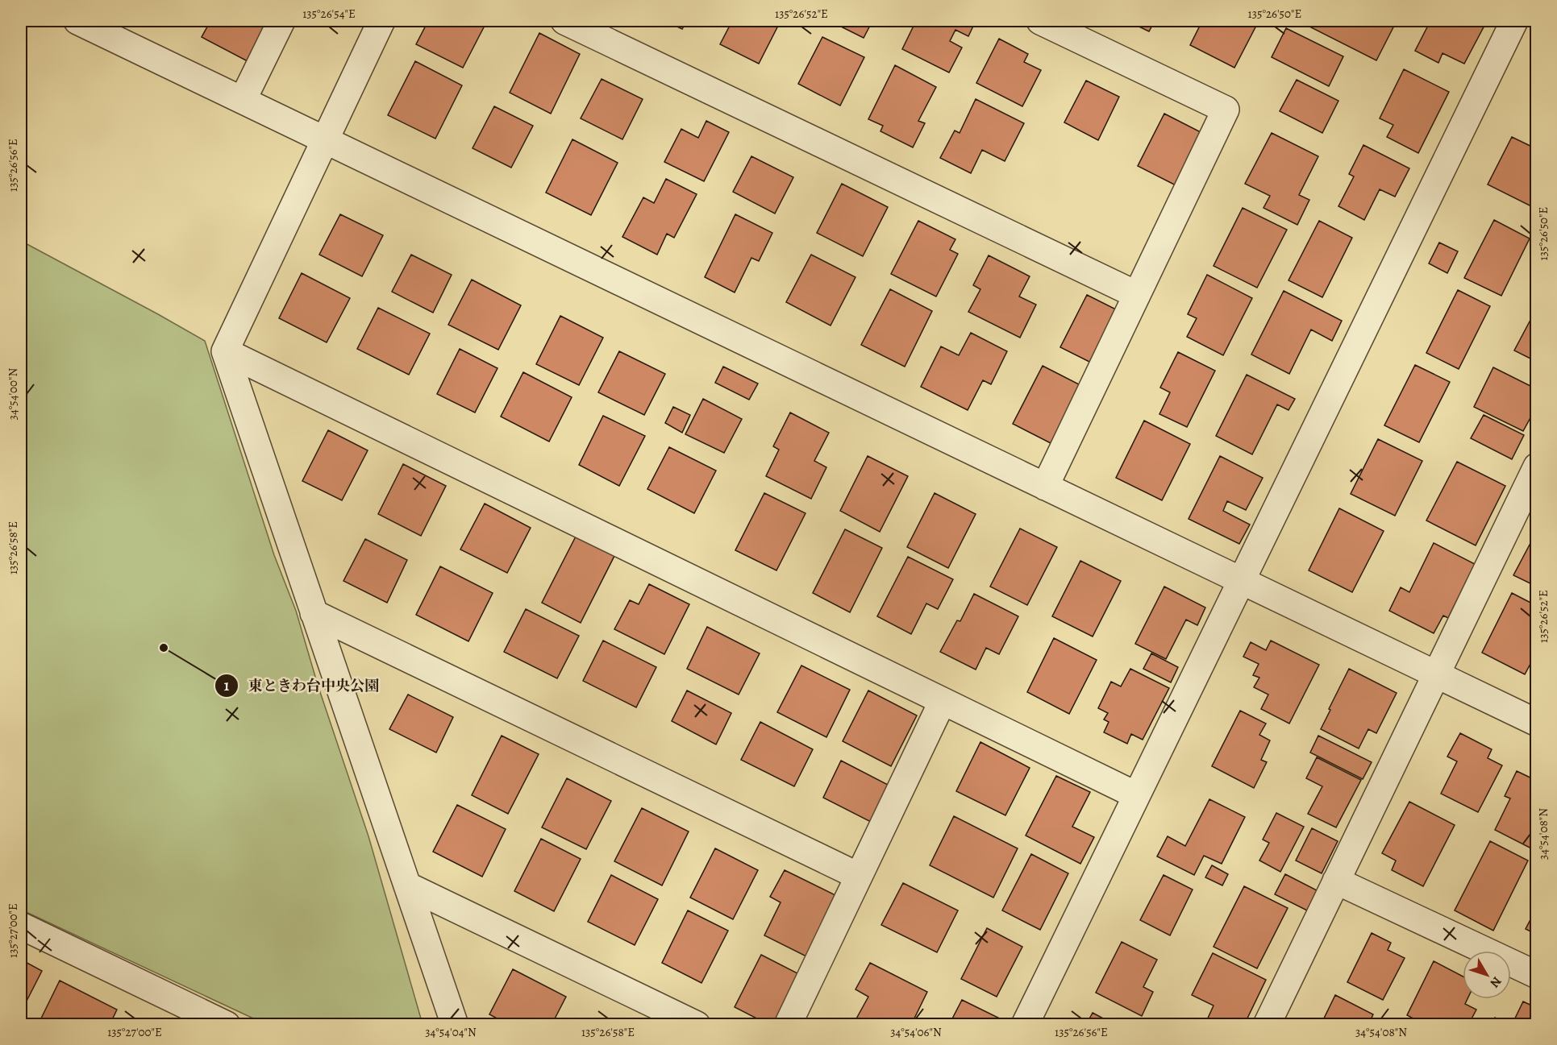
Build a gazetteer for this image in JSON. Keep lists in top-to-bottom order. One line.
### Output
{"places":["東ときわ台中央公園"],"north":"bottom right","coordinates":["135°26'54\"E","135°26'52\"E","135°26'50\"E","135°26'56\"E","34°54'00\"N","135°26'58\"E","34°54'08\"N","135°27'00\"E","34°54'04\"N","34°54'06\"N"]}
